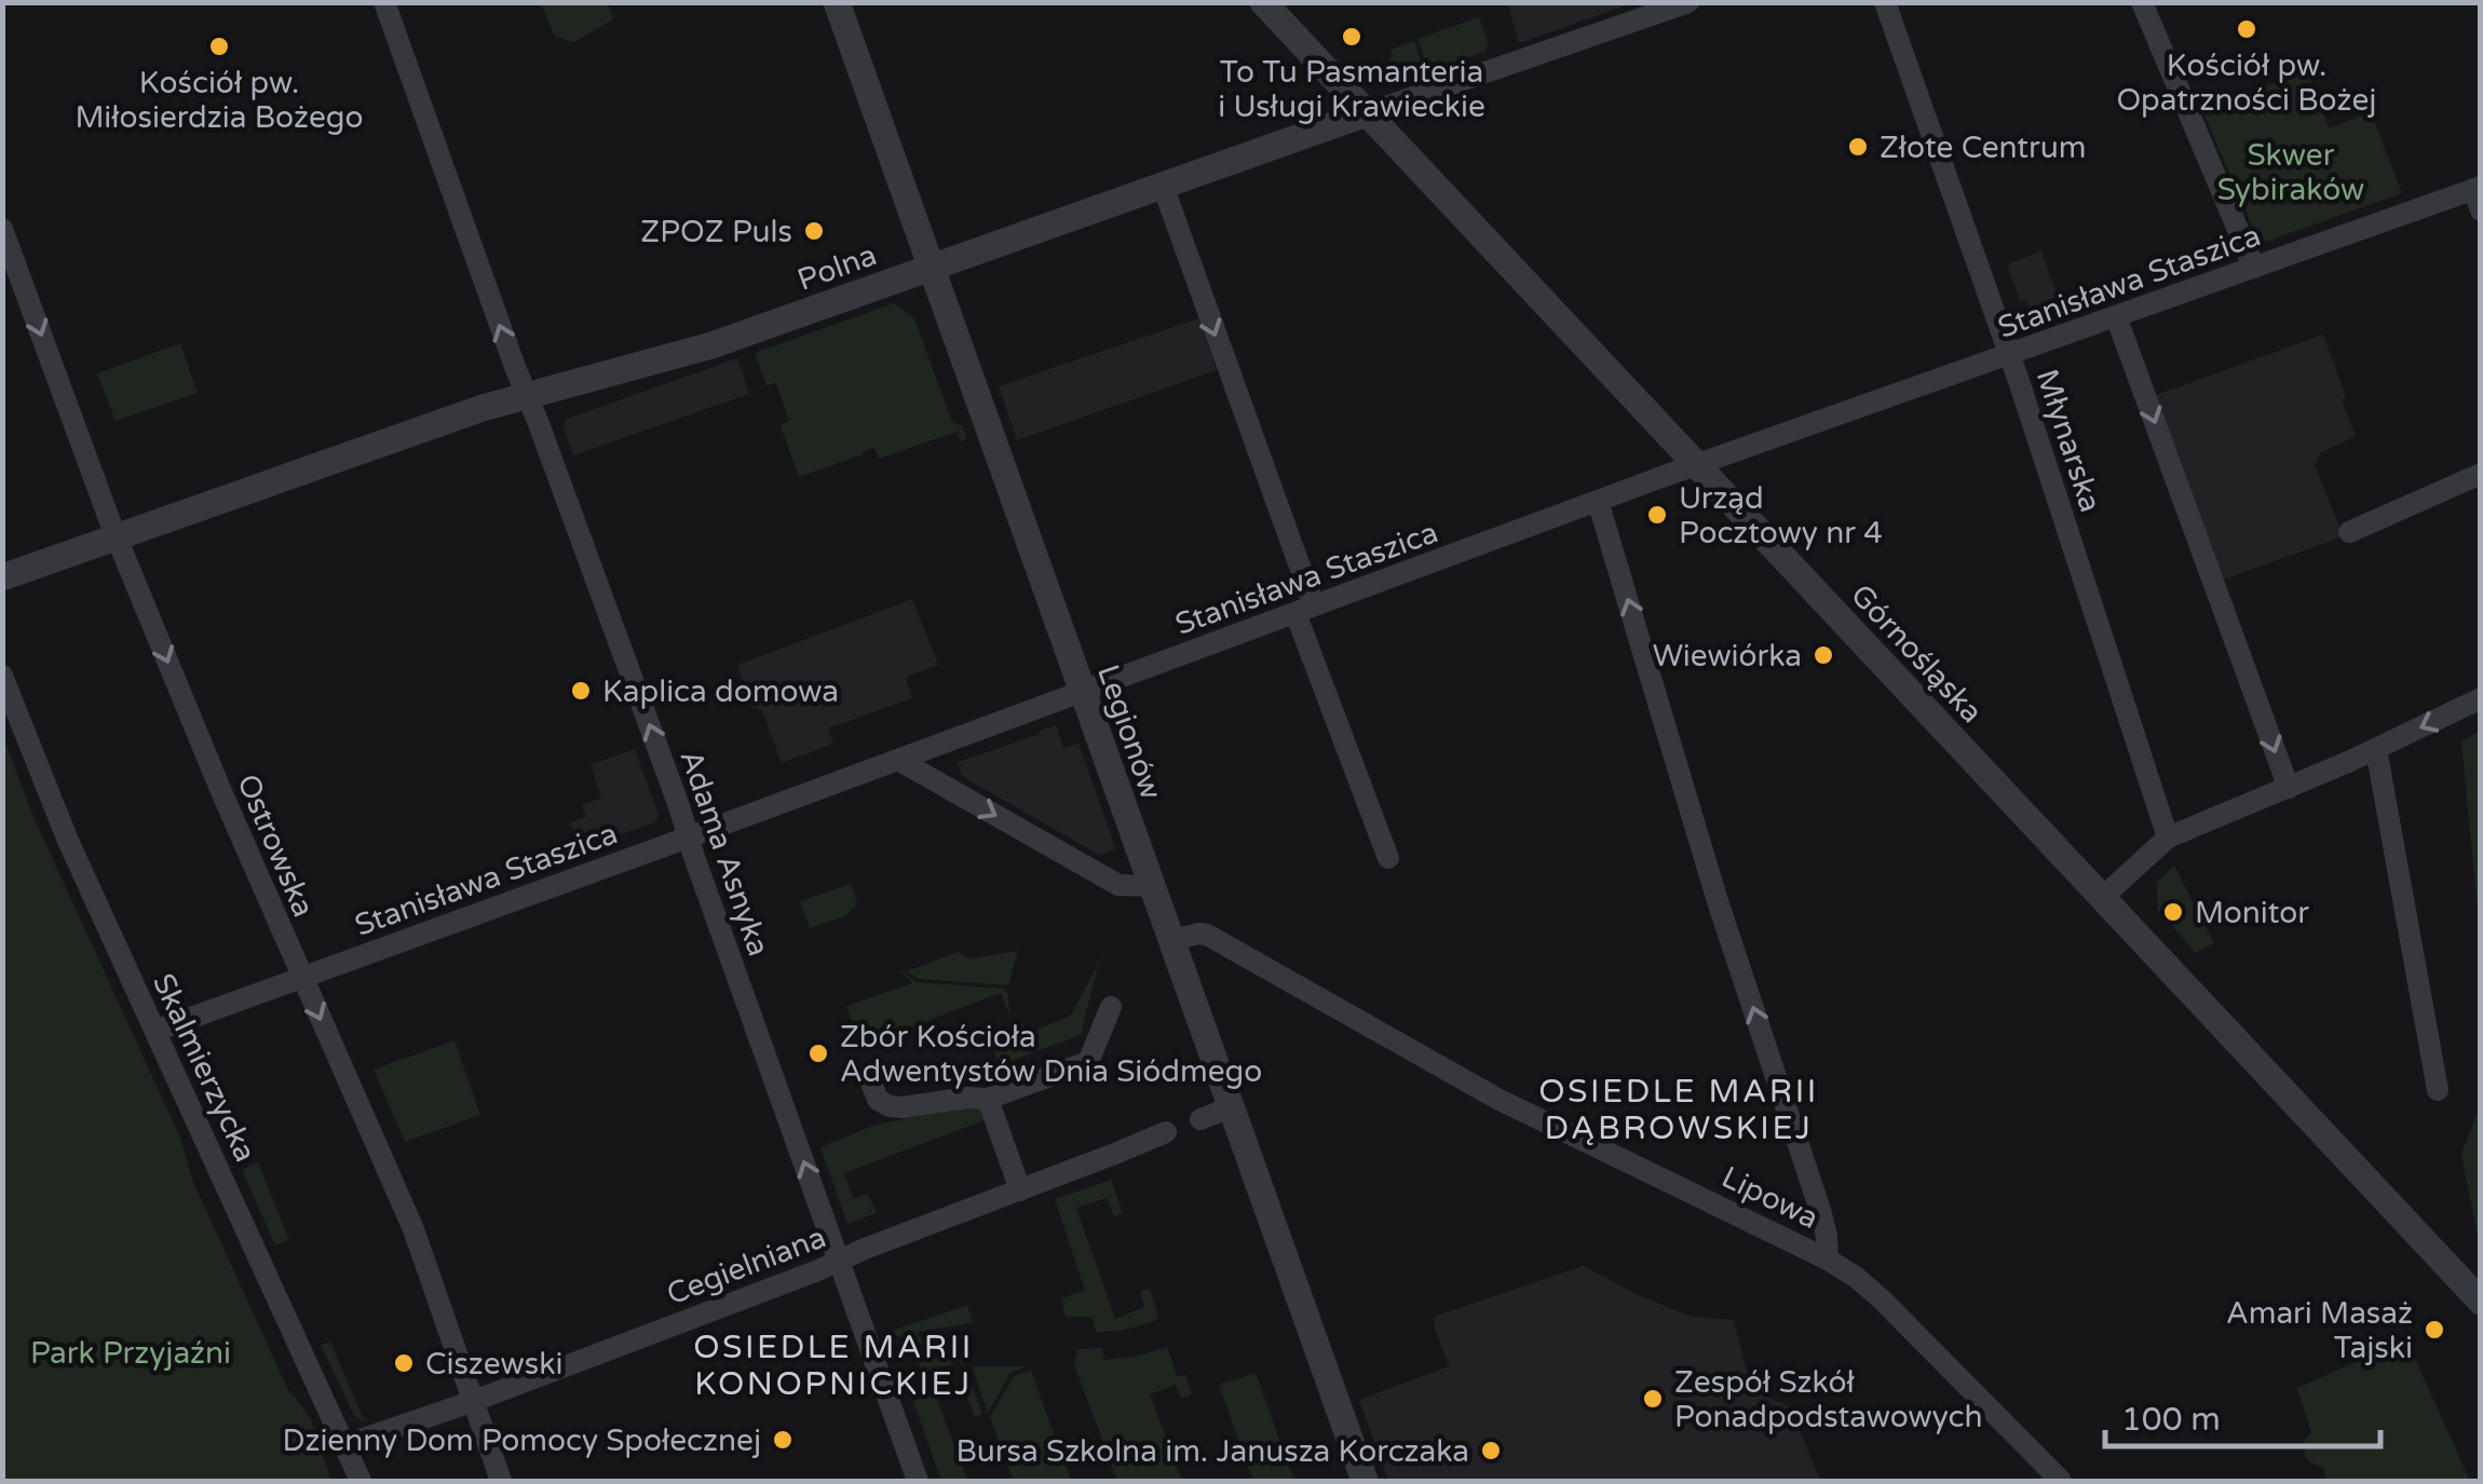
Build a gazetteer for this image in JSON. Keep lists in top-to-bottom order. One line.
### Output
{"streets":{"street":["Polna","Stanisława Staszica","Młynarska","Górnośląska","Legionów","Ostrowska","Adama Asnyka","Skalmierzycka","Lipowa","Cegielniana"]},"crossings":[["Polna","Górnośląska"],["Polna","Legionów"],["Polna","Ostrowska"],["Polna","Adama Asnyka"],["Stanisława Staszica","Młynarska"],["Stanisława Staszica","Górnośląska"],["Stanisława Staszica","Legionów"],["Stanisława Staszica","Ostrowska"],["Stanisława Staszica","Adama Asnyka"],["Stanisława Staszica","Skalmierzycka"],["Legionów","Lipowa"],["Ostrowska","Cegielniana"],["Adama Asnyka","Cegielniana"],["Skalmierzycka","Cegielniana"]],"one_way":["Ostrowska","Adama Asnyka"],"districts":["OSIEDLE MARII DĄBROWSKIEJ","OSIEDLE MARII KONOPNICKIEJ"],"parks":["Skwer Sybiraków","Park Przyjaźni"],"places":["Kościół pw. Opatrzności Bożej","To Tu Pasmanteria i Usługi Krawieckie","Kościół pw. Miłosierdzia Bożego","Złote Centrum","ZPOZ Puls","Urząd Pocztowy nr 4","Wiewiórka","Kaplica domowa","Monitor","Zbór Kościoła Adwentystów Dnia Siódmego","Amari Masaż Tajski","Ciszewski","Zespół Szkół Ponadpodstawowych","Dzienny Dom Pomocy Społecznej","Bursa Szkolna im. Janusza Korczaka"],"scale_bar":"100 m"}
